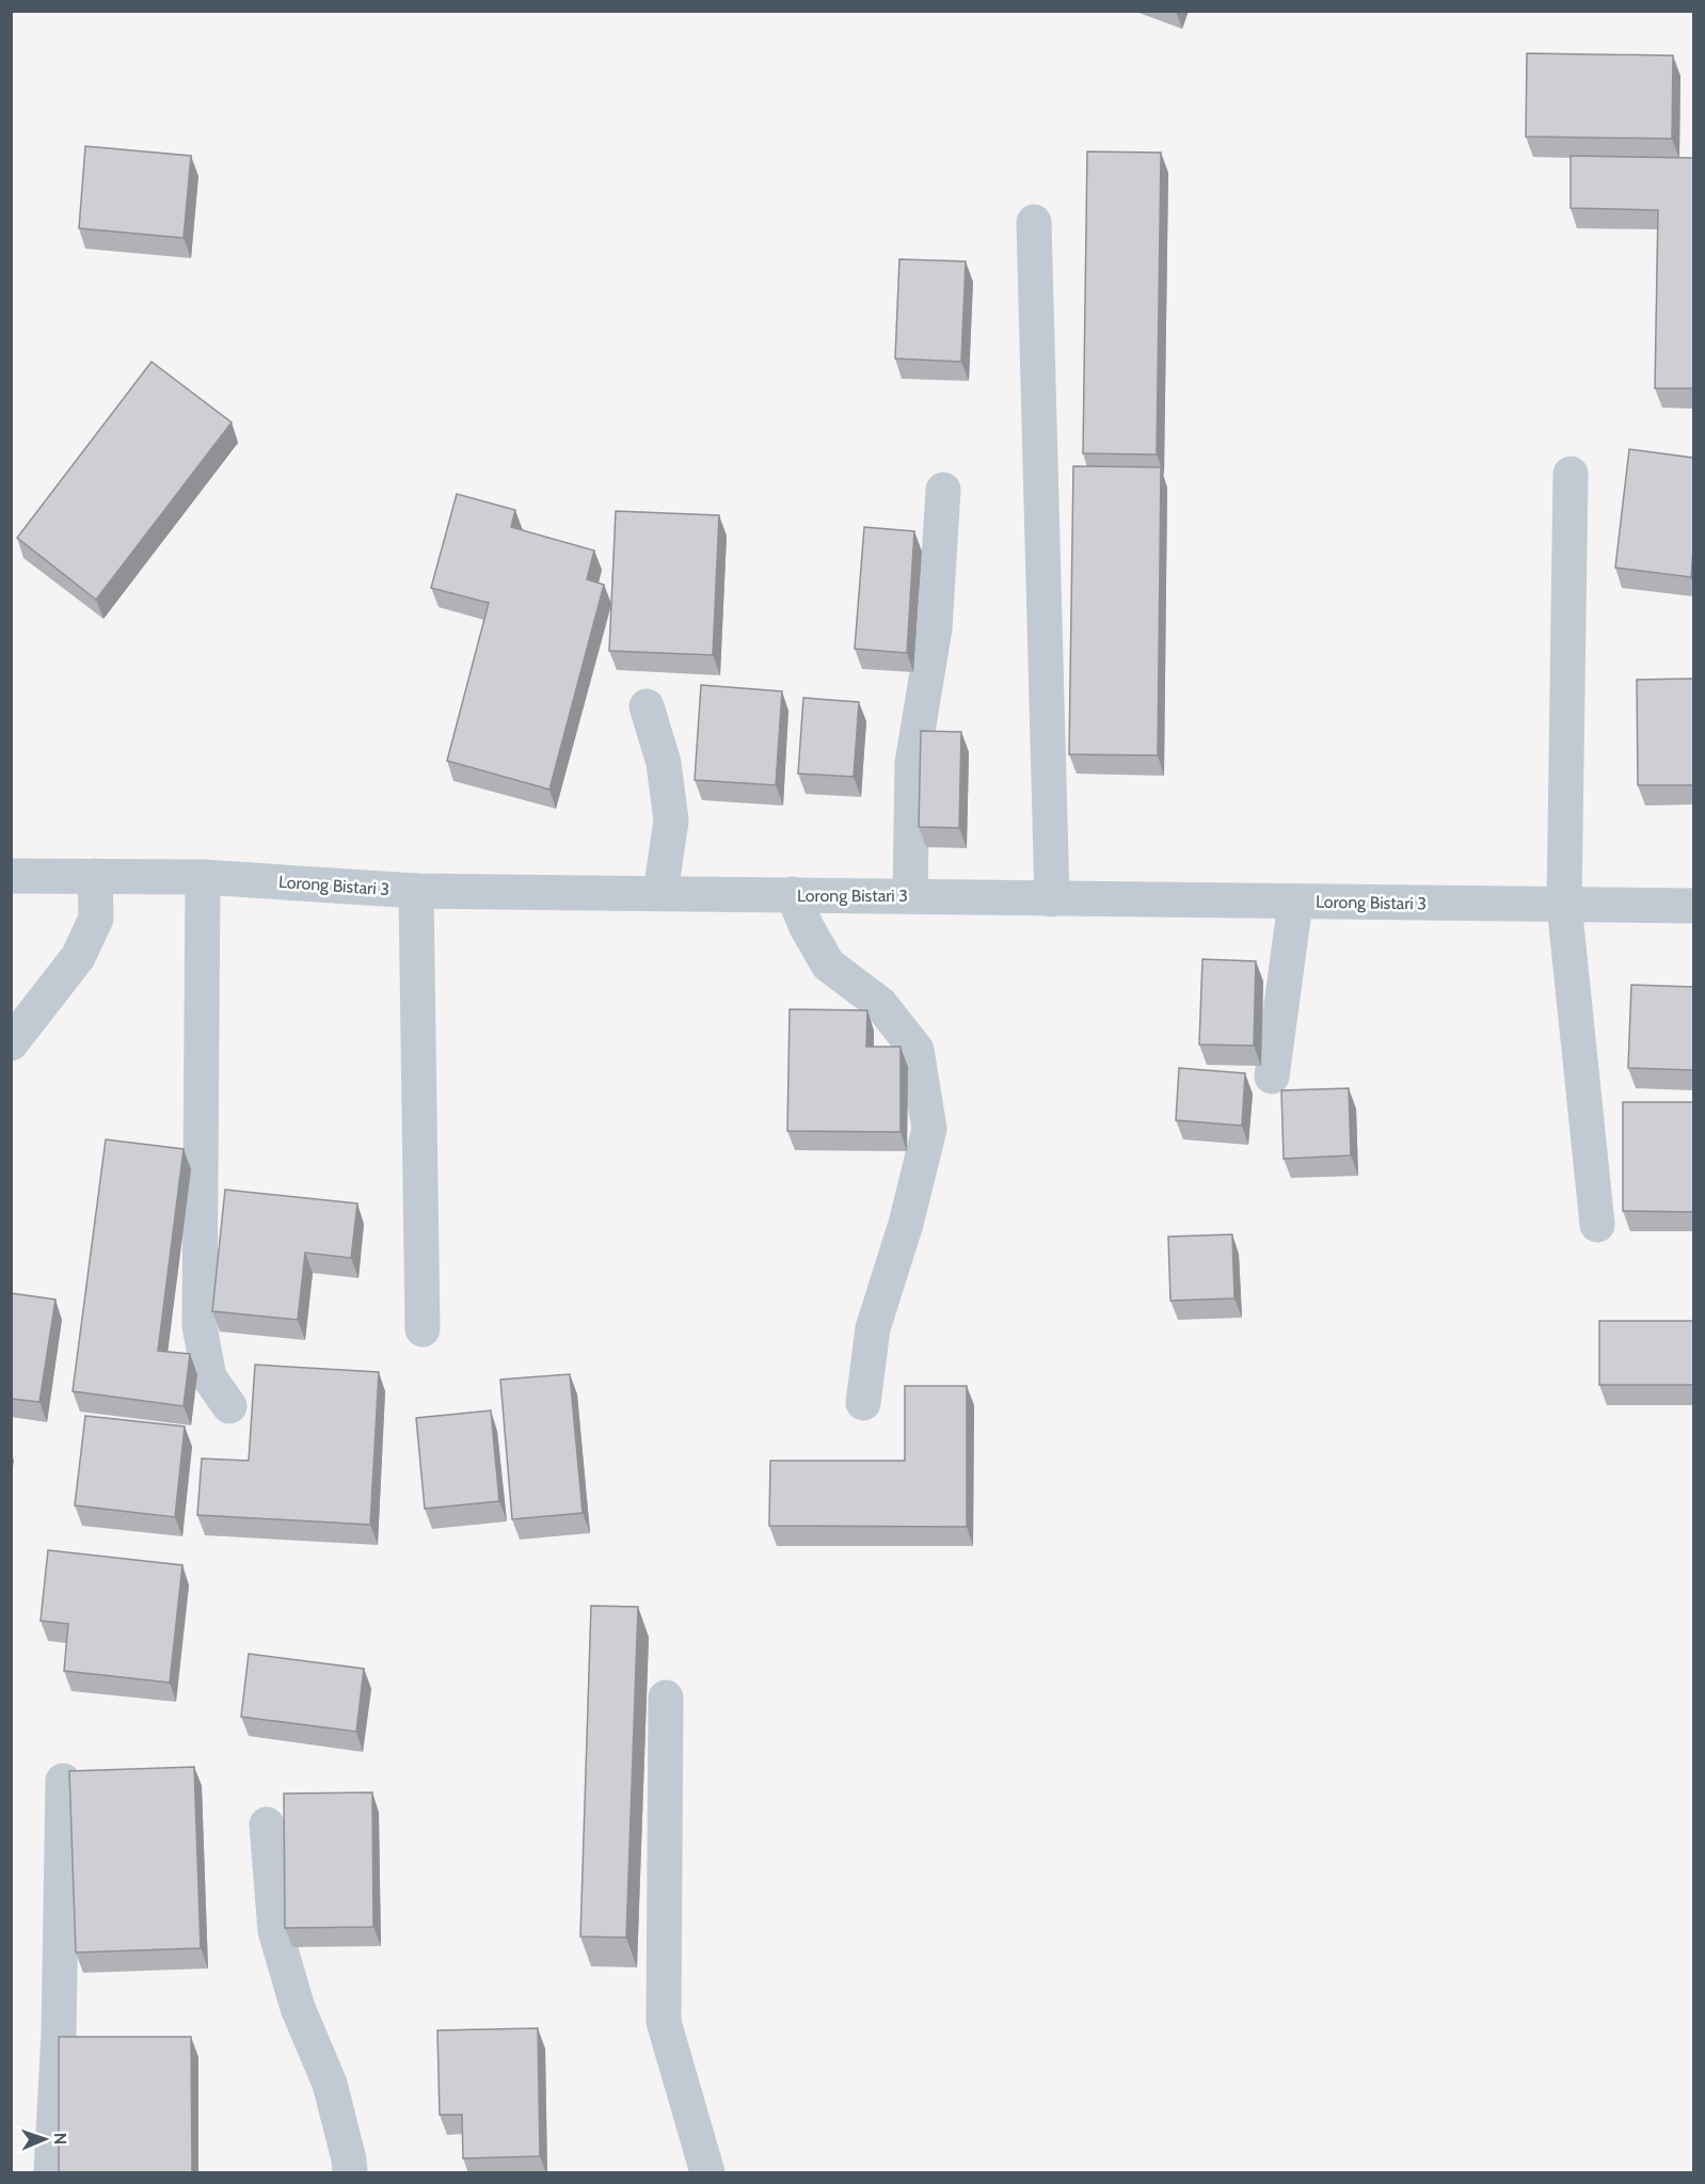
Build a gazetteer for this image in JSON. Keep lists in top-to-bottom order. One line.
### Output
{"streets":{"street":["Lorong Bistari 3"]},"north":"right"}
